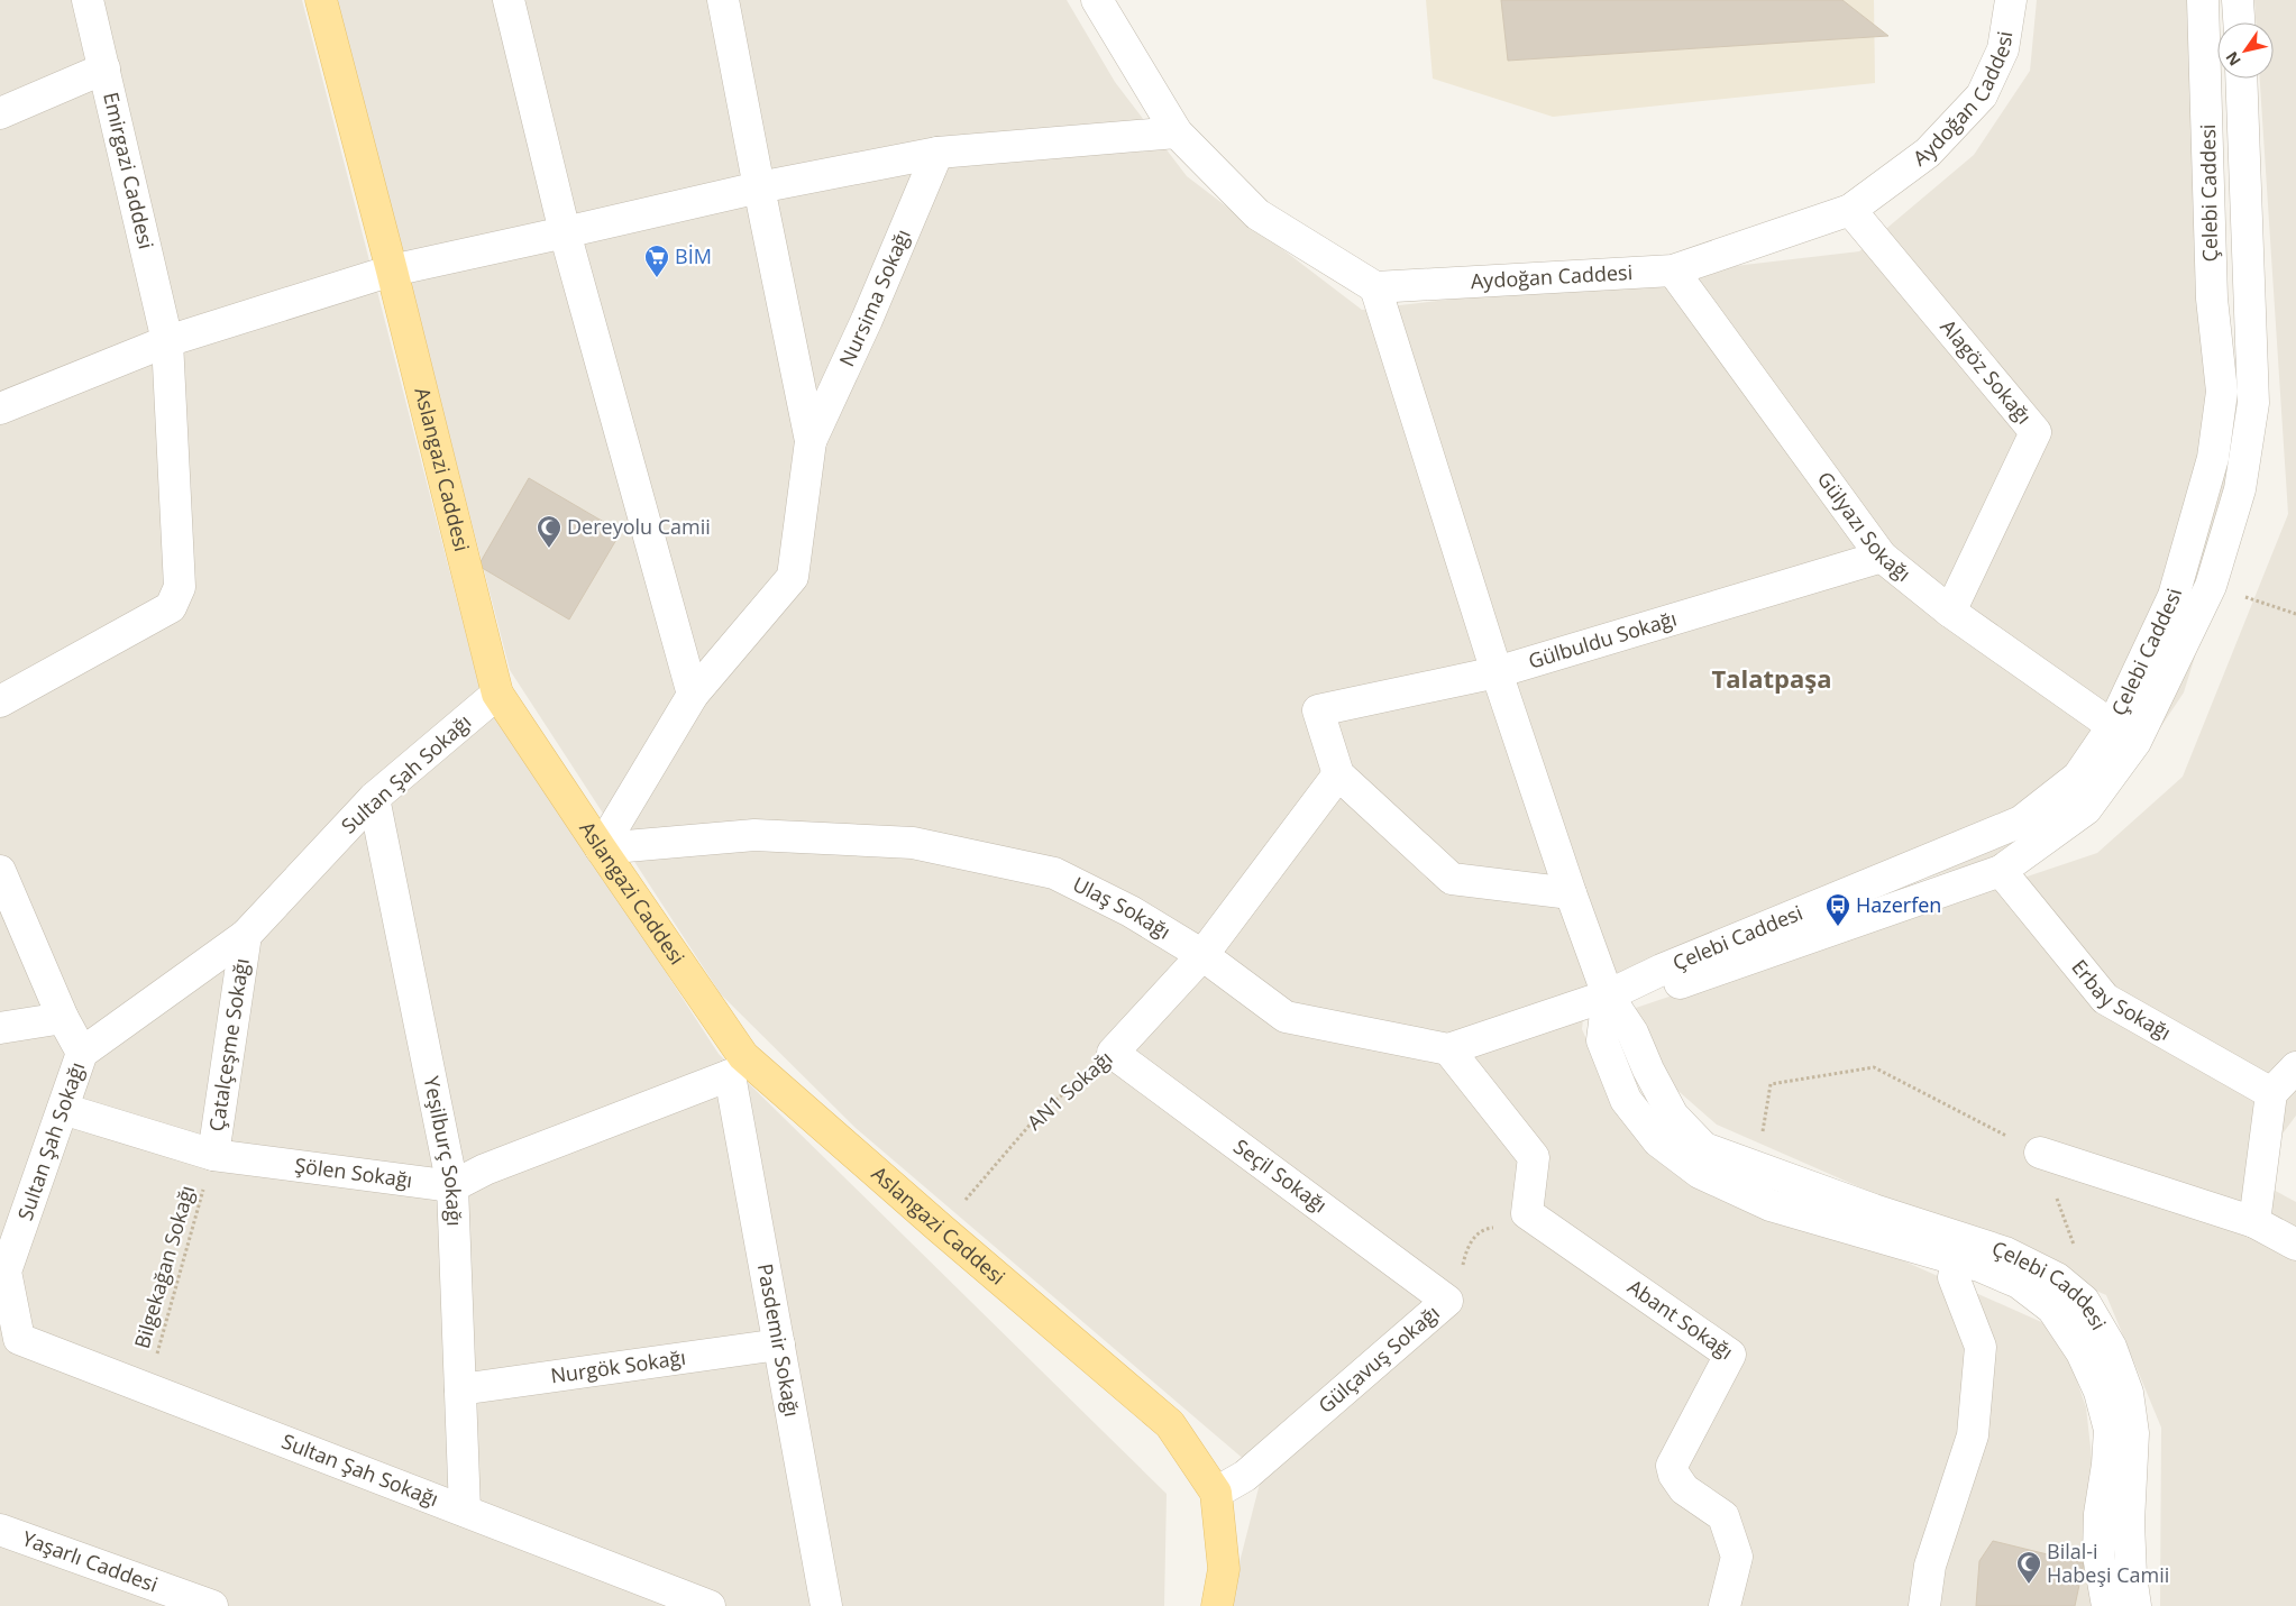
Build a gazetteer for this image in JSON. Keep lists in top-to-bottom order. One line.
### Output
{"streets":{"main road":["Aslangazi Caddesi"],"street":["Aydoğan Caddesi","Emirgazi Caddesi","Çelebi Caddesi","Nursima Sokağı","Alagöz Sokağı","Gülyazı Sokağı","Gülbuldu Sokağı","Sultan Şah Sokağı","Ulaş Sokağı","Erbay Sokağı","Çatalçeşme Sokağı","AN1 Sokağı","Yeşilburç Sokağı","Şölen Sokağı","Seçil Sokağı","Abant Sokağı","Pasdemir Sokağı","Gülçavuş Sokağı","Nurgök Sokağı","Yaşarlı Caddesi"],"path":["Bilgekağan Sokağı"]},"crossings":[["Aydoğan Caddesi","Alagöz Sokağı"],["Aydoğan Caddesi","Gülyazı Sokağı"],["Çelebi Caddesi","Gülyazı Sokağı"],["Çelebi Caddesi","Erbay Sokağı"],["Alagöz Sokağı","Gülyazı Sokağı"],["Aslangazi Caddesi","Sultan Şah Sokağı"],["Aslangazi Caddesi","Ulaş Sokağı"],["Aslangazi Caddesi","AN1 Sokağı"],["Aslangazi Caddesi","Pasdemir Sokağı"],["Aslangazi Caddesi","Gülçavuş Sokağı"],["Gülyazı Sokağı","Gülbuldu Sokağı"],["Gülbuldu Sokağı","AN1 Sokağı"],["Sultan Şah Sokağı","Çatalçeşme Sokağı"],["Sultan Şah Sokağı","Yeşilburç Sokağı"],["Sultan Şah Sokağı","Şölen Sokağı"],["Sultan Şah Sokağı","Bilgekağan Sokağı"],["Ulaş Sokağı","AN1 Sokağı"],["Çatalçeşme Sokağı","Şölen Sokağı"],["Çatalçeşme Sokağı","Bilgekağan Sokağı"],["AN1 Sokağı","Seçil Sokağı"],["Yeşilburç Sokağı","Şölen Sokağı"],["Yeşilburç Sokağı","Nurgök Sokağı"],["Şölen Sokağı","Bilgekağan Sokağı"],["Seçil Sokağı","Gülçavuş Sokağı"],["Pasdemir Sokağı","Nurgök Sokağı"]],"districts":["Talatpaşa"],"places":{"supermarket":["BİM"],"mosque":["Dereyolu Camii","Bilal-i Habeşi Camii"],"bus stop":["Hazerfen"]},"north":"bottom left"}
